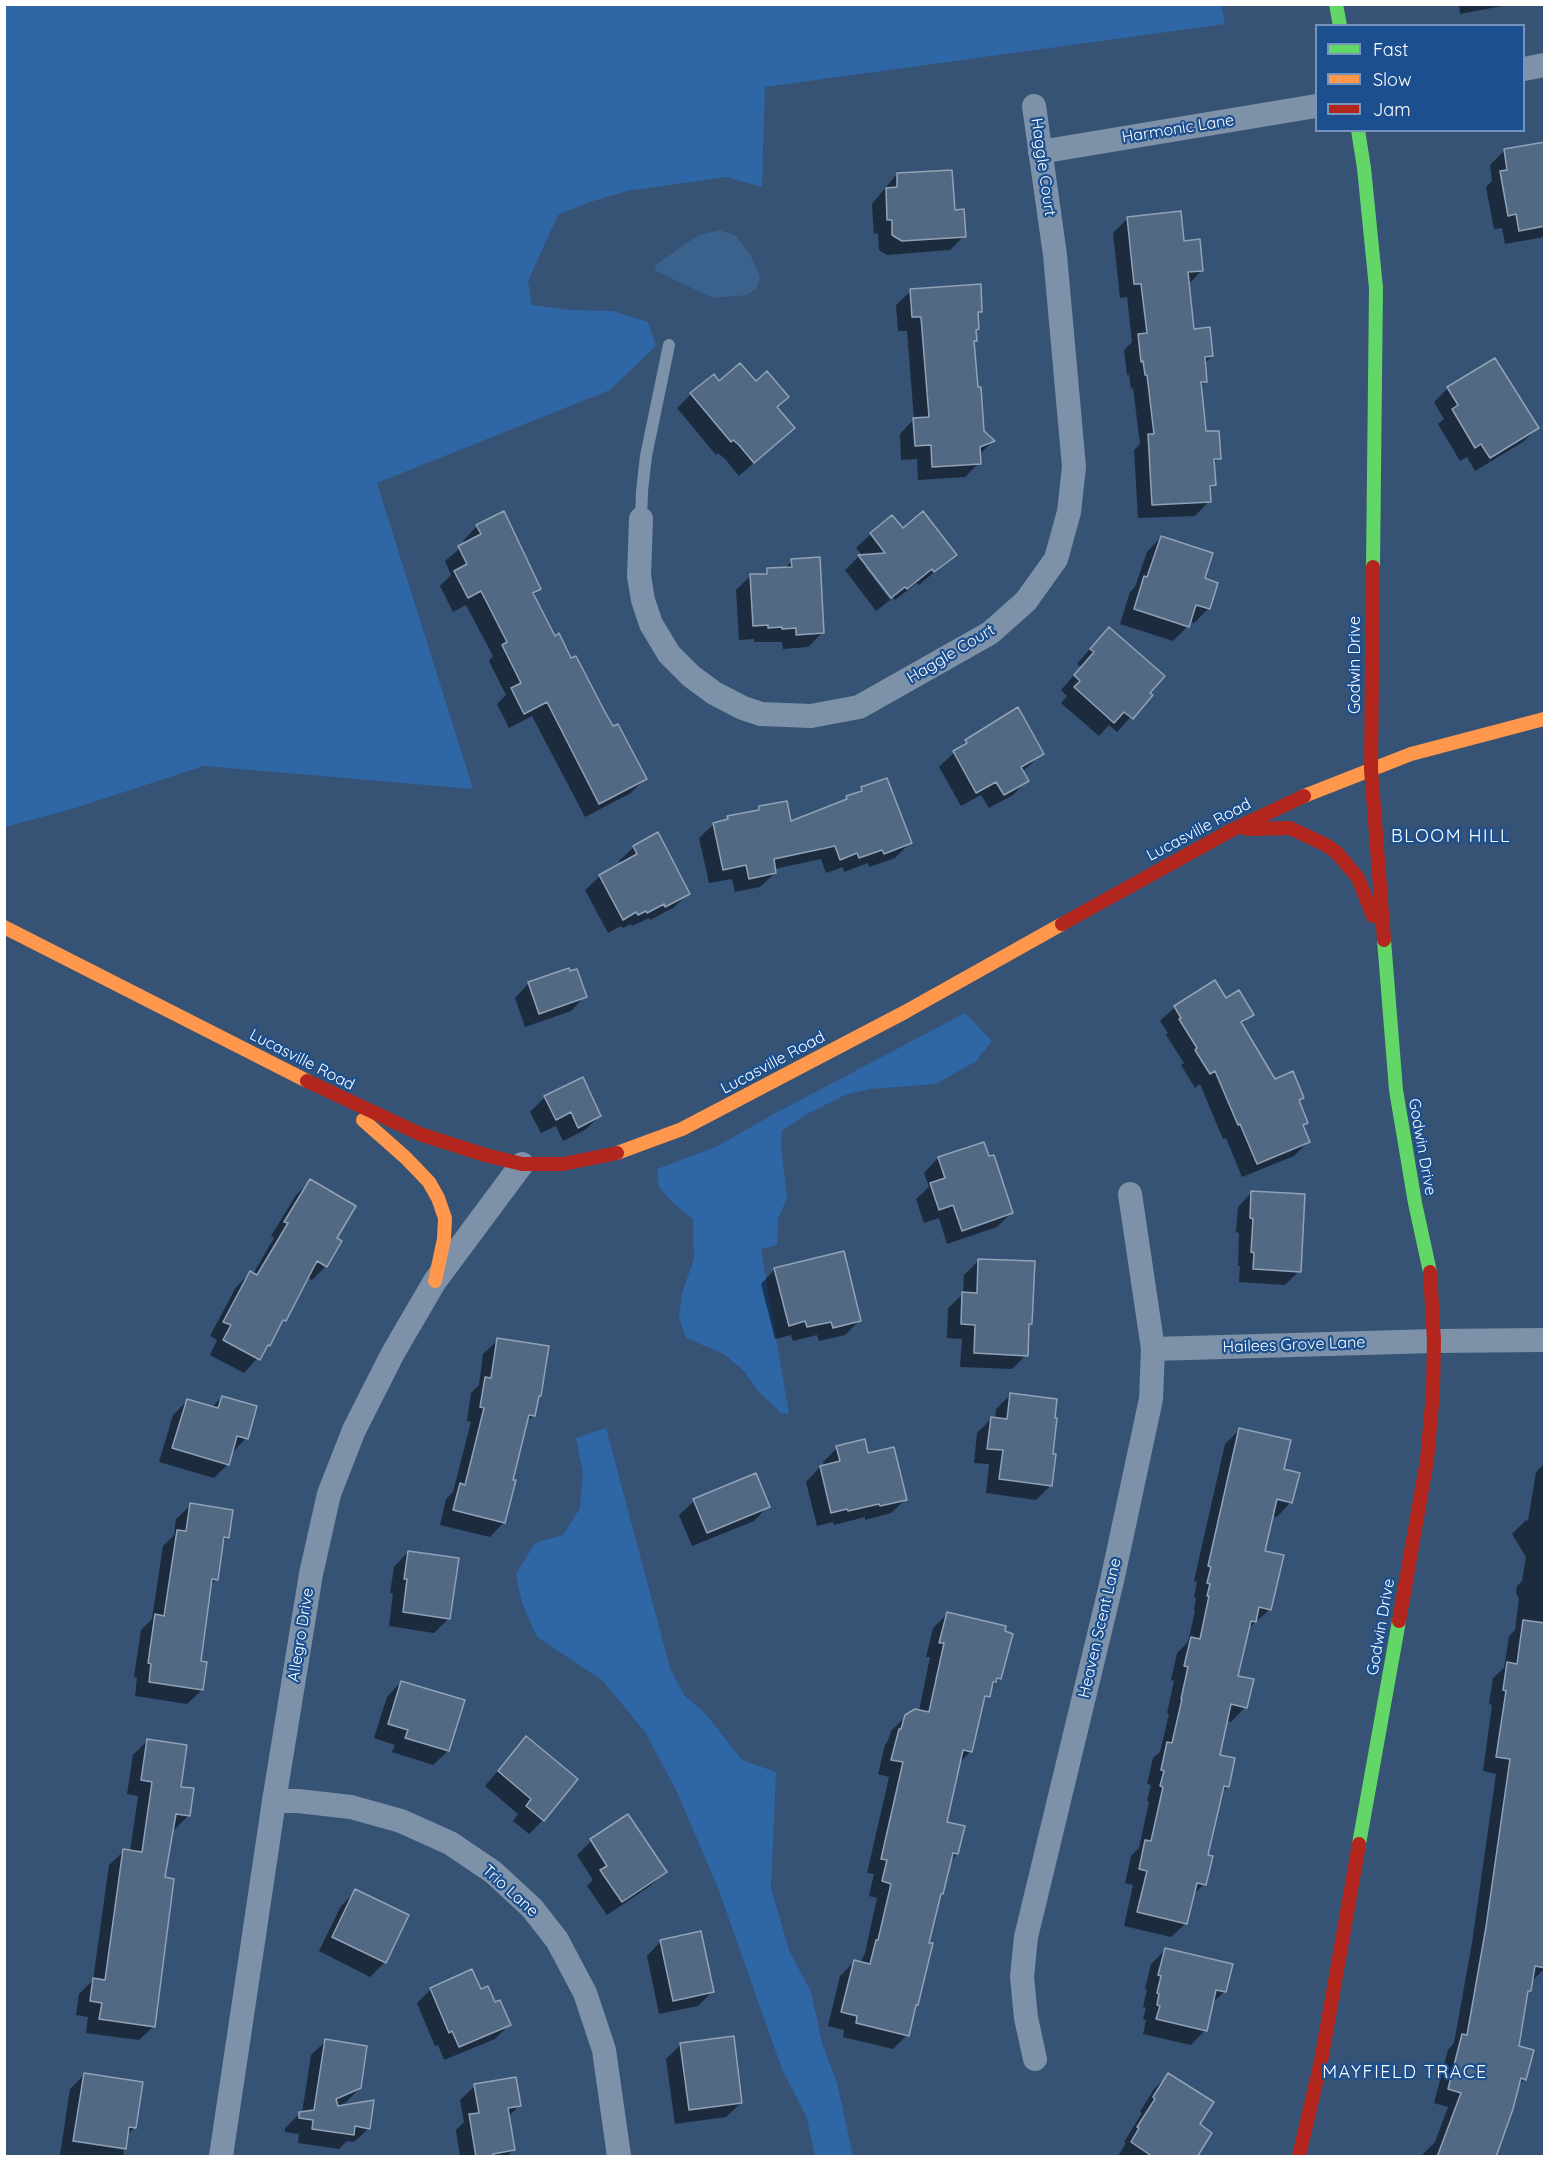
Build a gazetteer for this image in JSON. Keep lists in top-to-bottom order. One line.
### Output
{"streets":{"street":["Harmonic Lane","Haggle Court","Godwin Drive","Lucasville Road","Hailees Grove Lane","Heaven Scent Lane","Allegro Drive","Trio Lane"]},"crossings":[["Harmonic Lane","Haggle Court"],["Godwin Drive","Lucasville Road"],["Godwin Drive","Hailees Grove Lane"],["Lucasville Road","Allegro Drive"],["Hailees Grove Lane","Heaven Scent Lane"],["Allegro Drive","Trio Lane"]],"districts":["BLOOM HILL","MAYFIELD TRACE"],"legend":["Fast","Slow","Jam"]}
